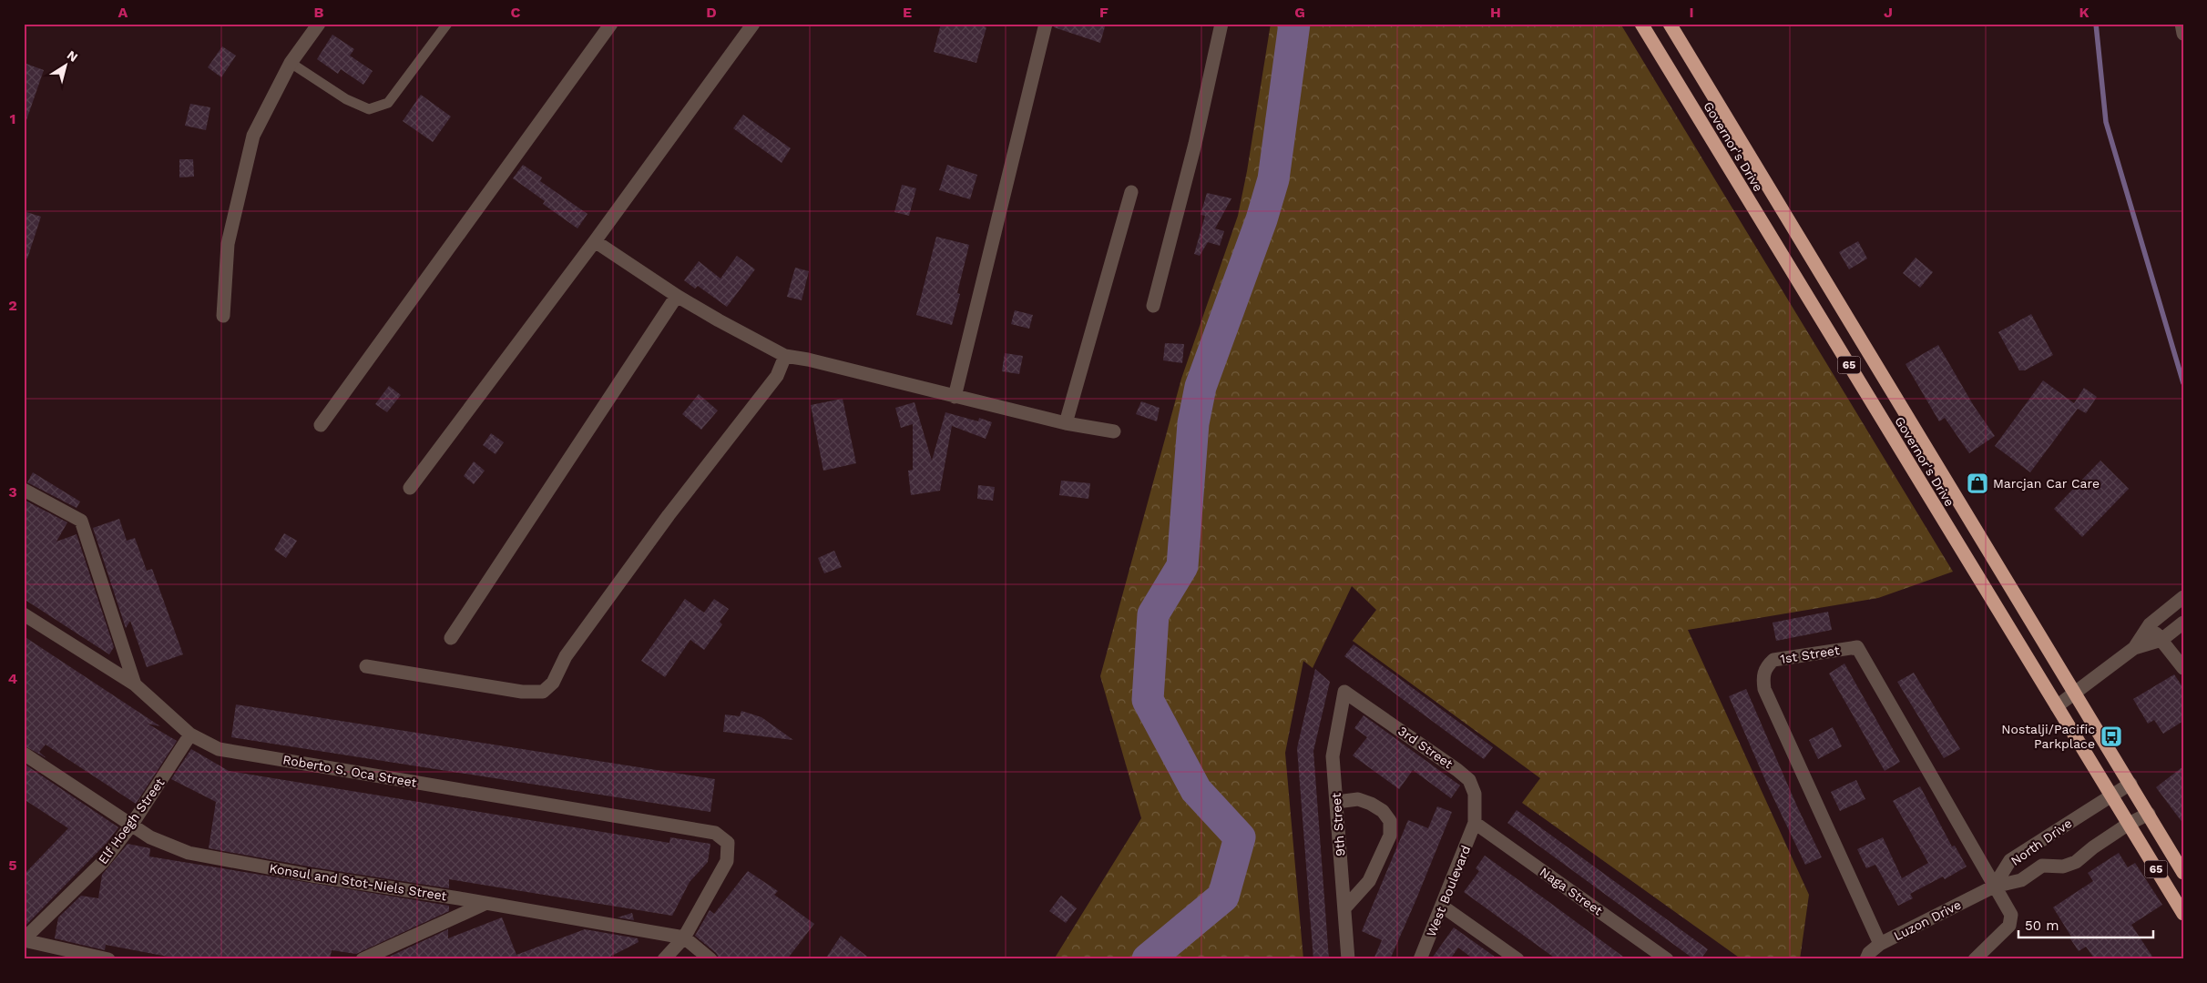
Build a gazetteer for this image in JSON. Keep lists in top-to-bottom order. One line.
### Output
{"streets":{"highway":["Governor's Drive","65"],"street":["1st Street","3rd Street","Roberto S. Oca Street","Elf Hoegh Street","9th Street","North Drive","Konsul and Stot-Niels Street","West Boulevard","Naga Street","Luzon Drive"]},"crossings":[["Governor's Drive","North Drive"],["1st Street","North Drive"],["1st Street","Luzon Drive"],["3rd Street","9th Street"],["3rd Street","West Boulevard"],["3rd Street","Naga Street"],["Roberto S. Oca Street","Elf Hoegh Street"],["Roberto S. Oca Street","Konsul and Stot-Niels Street"],["Elf Hoegh Street","Konsul and Stot-Niels Street"],["North Drive","Luzon Drive"],["West Boulevard","Naga Street"]],"places":{"shop":["Marcjan Car Care"],"bus stop":["Nostalji/Pacific Parkplace"]},"scale_bar":"50 m","north":"top right","grid":{"columns":["A","B","C","D","E","F","G","H","I","J","K"],"rows":["1","2","3","4","5"]}}
